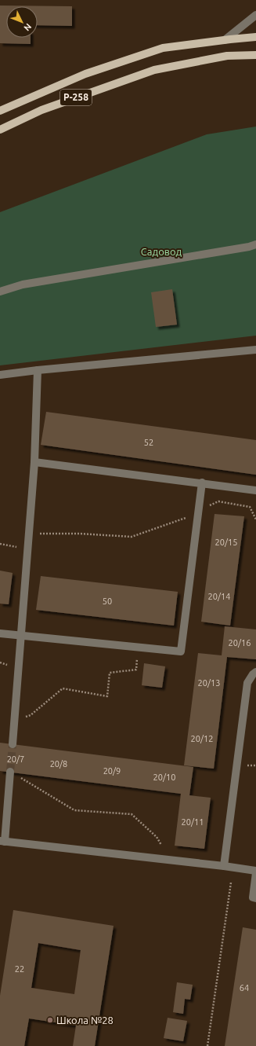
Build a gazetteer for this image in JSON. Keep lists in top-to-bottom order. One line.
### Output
{"streets":{"main road":["Р-258"]},"parks":["Садовод"],"places":["Школа №28"],"house_numbers":["52","20/15","20/14","50","20/16","20/13","20/12","20/7","20/8","20/9","20/10","20/11","22","64"],"north":"bottom right"}
